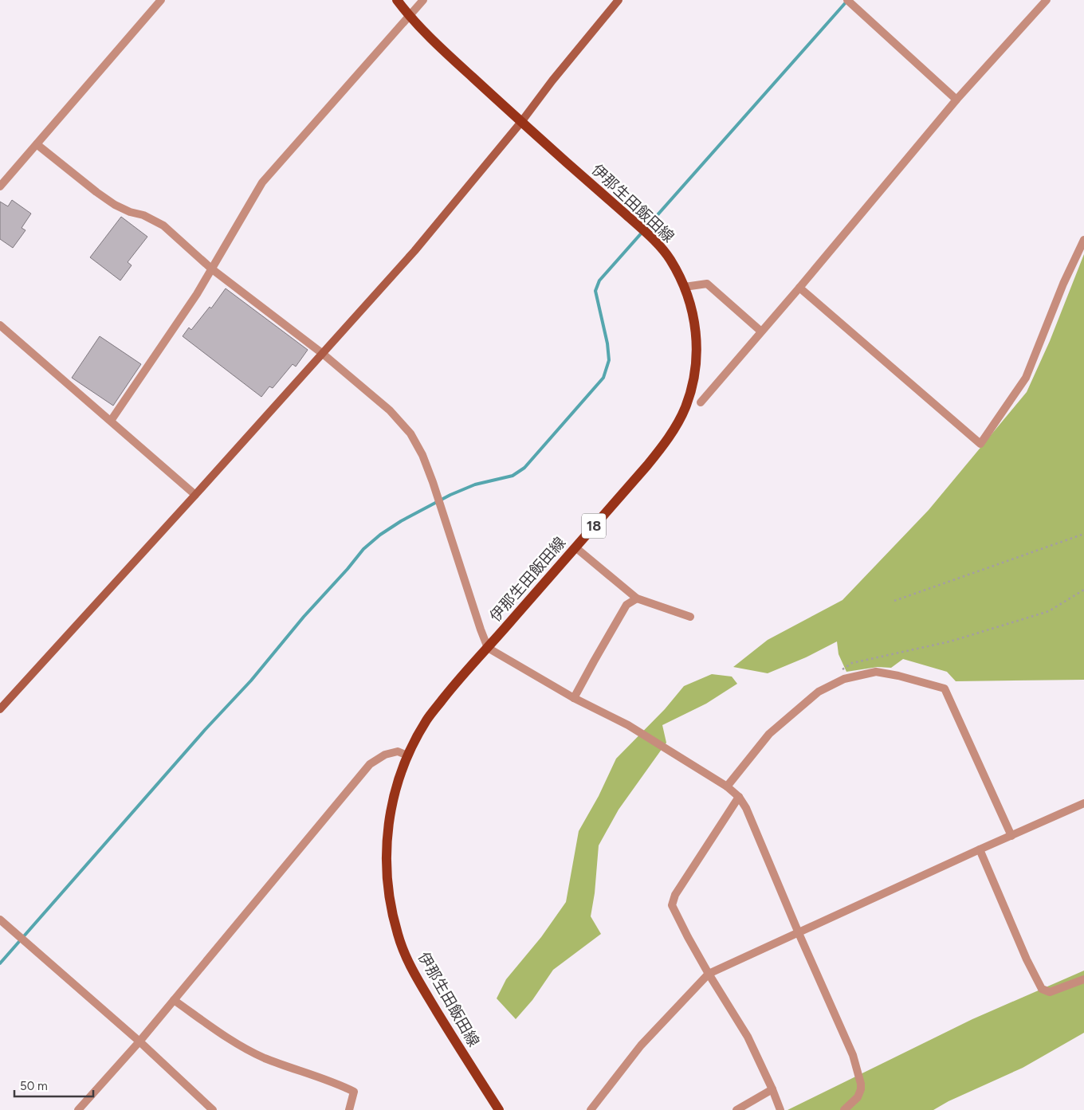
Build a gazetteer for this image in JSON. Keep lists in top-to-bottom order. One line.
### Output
{"streets":{"main road":["伊那生田飯田線","18"]},"scale_bar":"50 m"}
